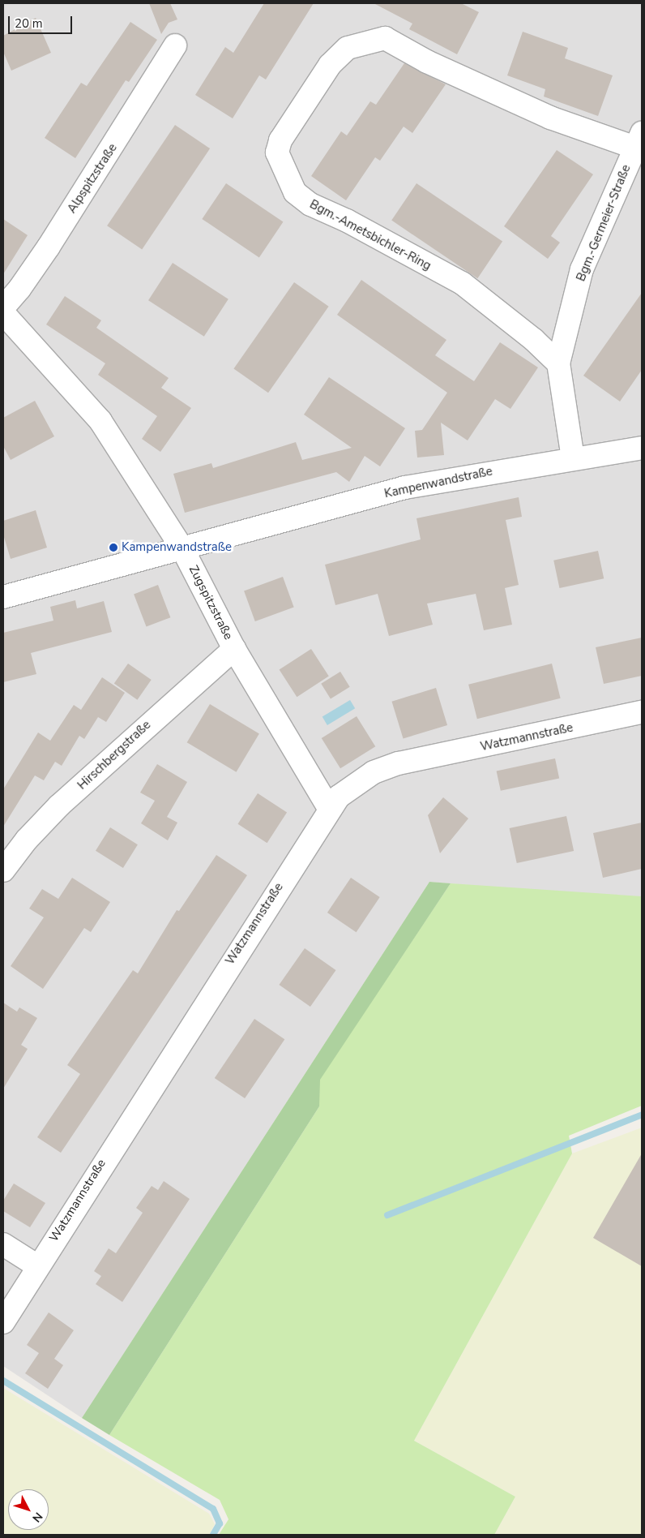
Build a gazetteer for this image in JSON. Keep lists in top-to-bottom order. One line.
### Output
{"streets":{"street":["Alpspitzstraße","Bgm.-Germeier-Straße","Bgm.-Ametsbichler-Ring","Kampenwandstraße","Zugspitzstraße","Watzmannstraße","Hirschbergstraße"]},"crossings":[["Bgm.-Germeier-Straße","Bgm.-Ametsbichler-Ring"],["Bgm.-Germeier-Straße","Kampenwandstraße"],["Kampenwandstraße","Zugspitzstraße"],["Zugspitzstraße","Watzmannstraße"],["Zugspitzstraße","Hirschbergstraße"]],"places":["Kampenwandstraße"],"scale_bar":"20 m","north":"bottom right"}
